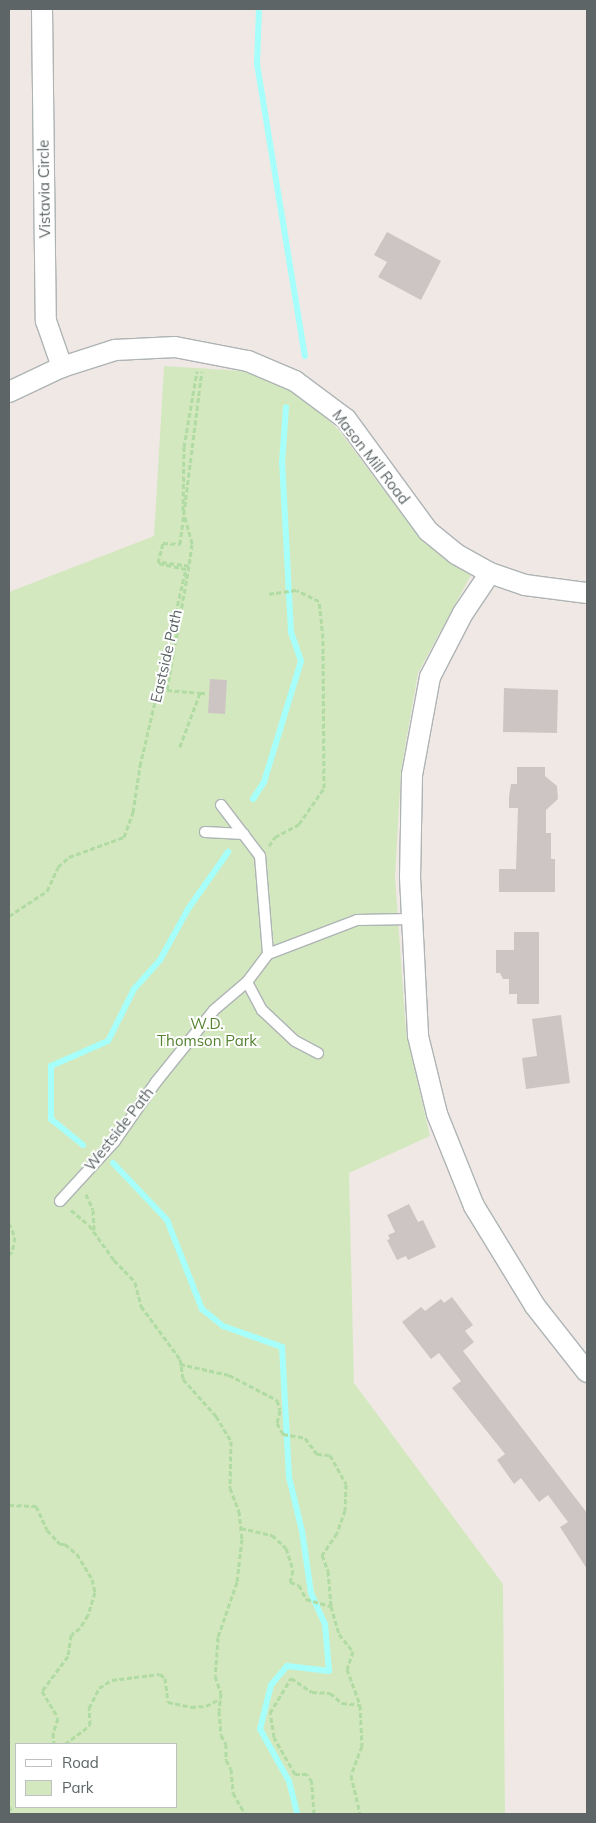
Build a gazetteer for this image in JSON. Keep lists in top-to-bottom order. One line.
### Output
{"streets":{"street":["Vistavia Circle","Mason Mill Road"],"lane":["Westside Path"],"path":["Eastside Path"]},"crossings":[["Vistavia Circle","Mason Mill Road"]],"parks":["W.D. Thomson Park"],"legend":["Road","Park"]}
